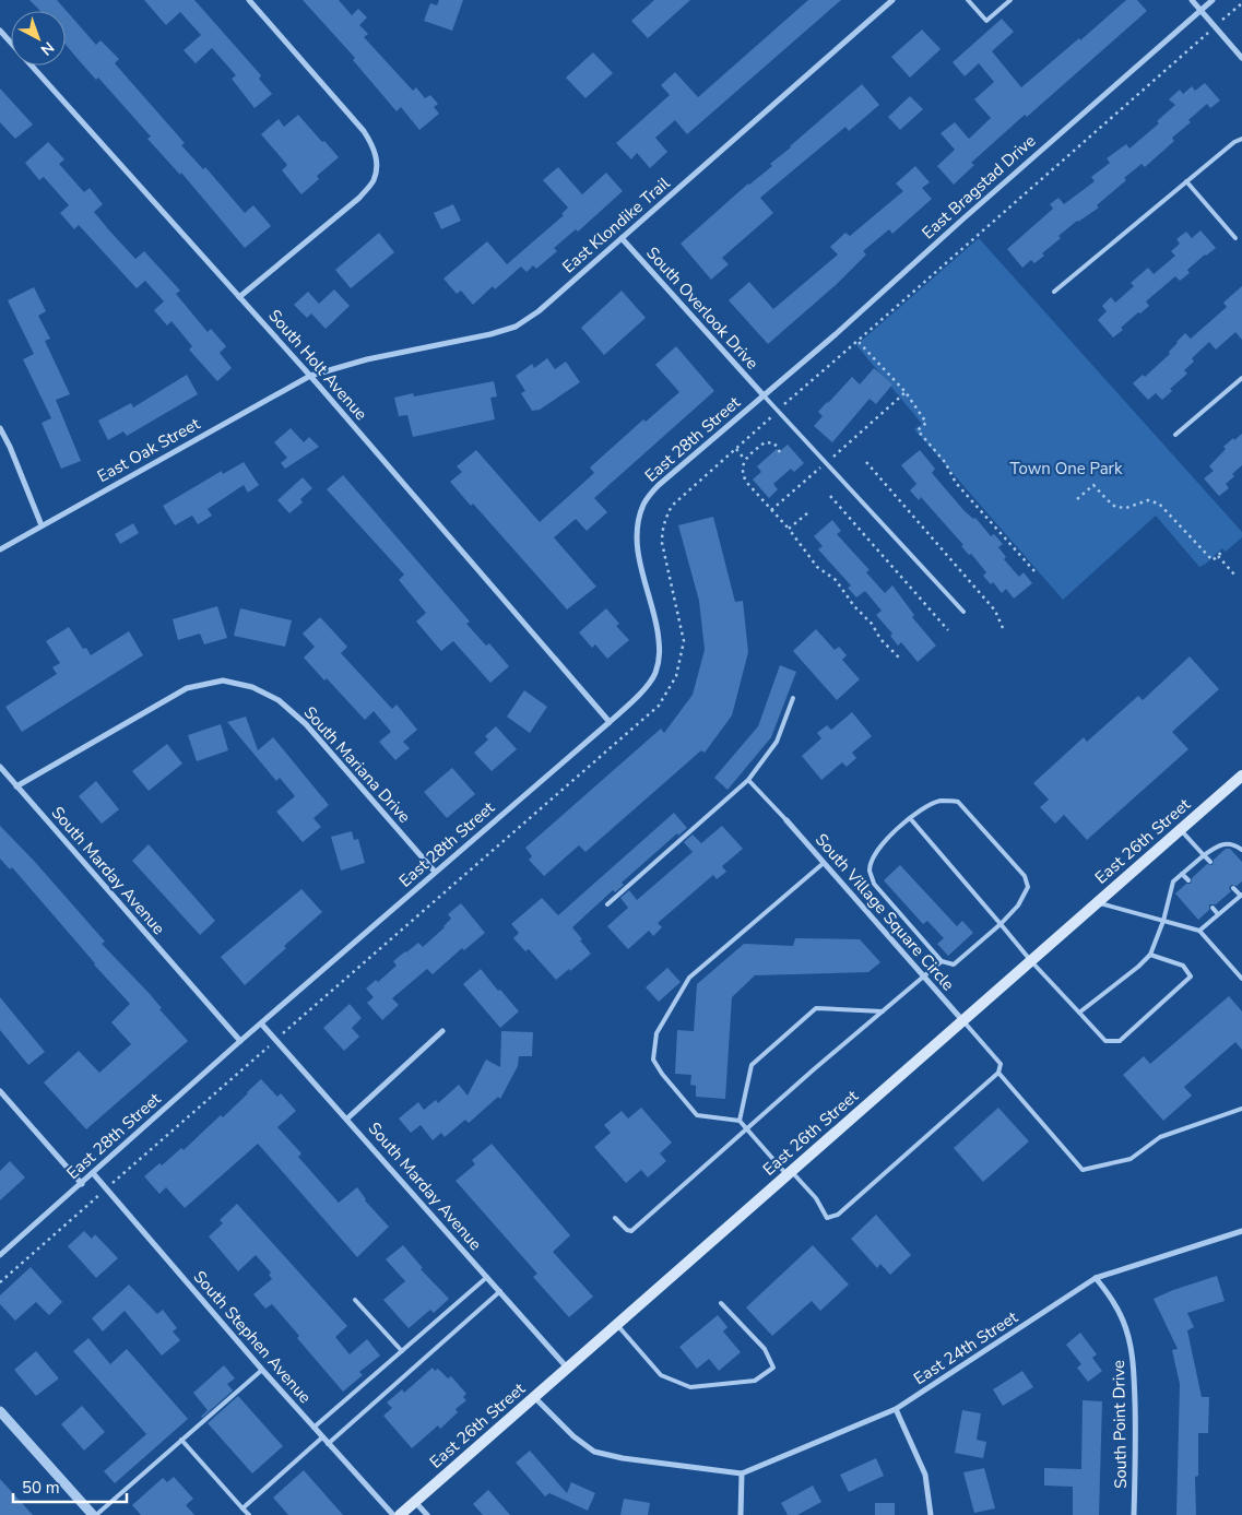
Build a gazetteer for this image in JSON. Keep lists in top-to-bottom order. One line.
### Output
{"streets":{"main road":["East 26th Street"],"street":["East Bragstad Drive","East Klondike Trail","South Overlook Drive","South Holt Avenue","East 28th Street","East Oak Street","South Mariana Drive","South Marday Avenue","South Village Square Circle","South Stephen Avenue","East 24th Street","South Point Drive"]},"crossings":[["East Bragstad Drive","South Overlook Drive"],["East Bragstad Drive","East 28th Street"],["East Klondike Trail","South Overlook Drive"],["East Klondike Trail","South Holt Avenue"],["East Klondike Trail","East Oak Street"],["South Overlook Drive","East 28th Street"],["South Holt Avenue","East 28th Street"],["South Holt Avenue","East Oak Street"],["East 28th Street","South Mariana Drive"],["East 28th Street","South Marday Avenue"],["East 28th Street","South Stephen Avenue"],["South Mariana Drive","South Marday Avenue"],["East 26th Street","South Marday Avenue"],["East 26th Street","South Village Square Circle"],["East 24th Street","South Point Drive"]],"parks":["Town One Park"],"scale_bar":"50 m","north":"bottom right"}
